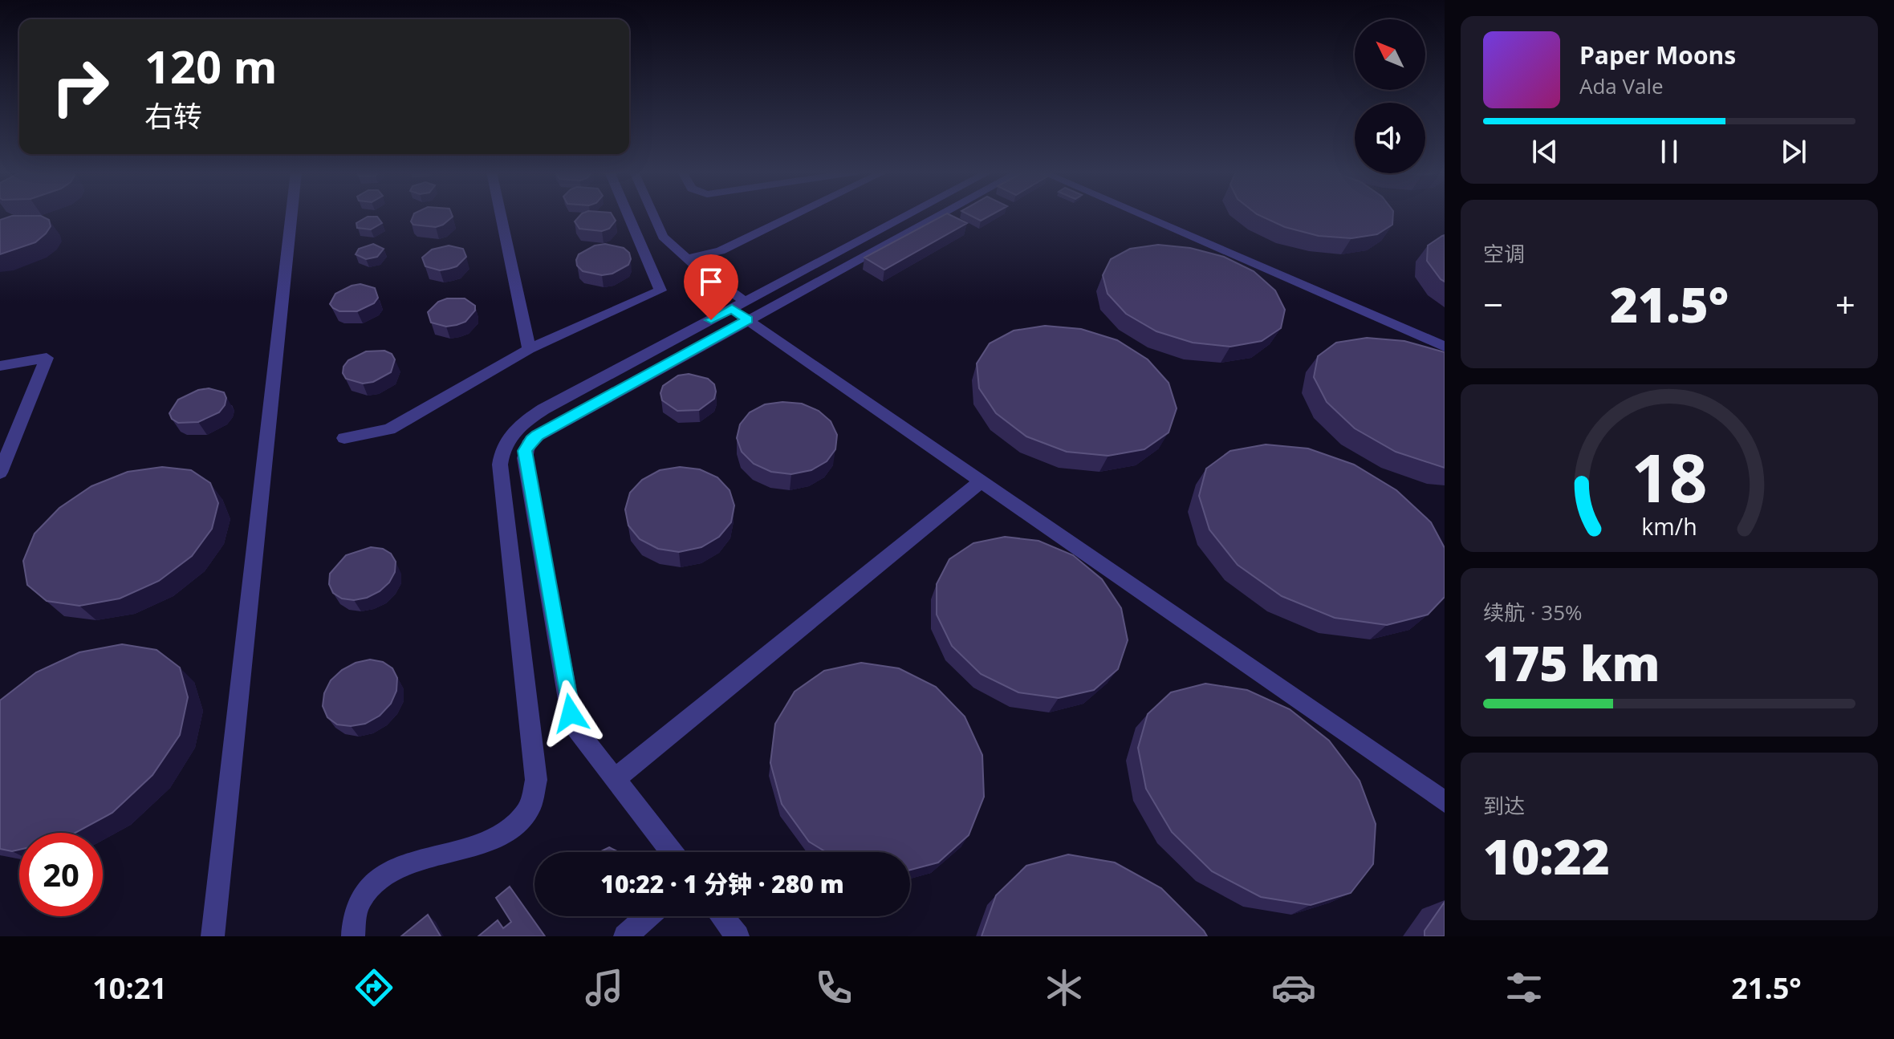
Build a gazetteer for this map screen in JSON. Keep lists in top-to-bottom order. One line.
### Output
{"north":"top left","page":{"turn":["120 m","右转"],"song":["Paper Moons","Ada Vale"],"tile":["空调",["续航 · 35%","175 km"],["到达","10:22"]],"heat":["−","21.5°","+"],"limit":"20","trip":"10:22 · 1 分钟 · 280 m","tabs":["10:21","21.5°"],"gauge":["18","km/h"]}}
